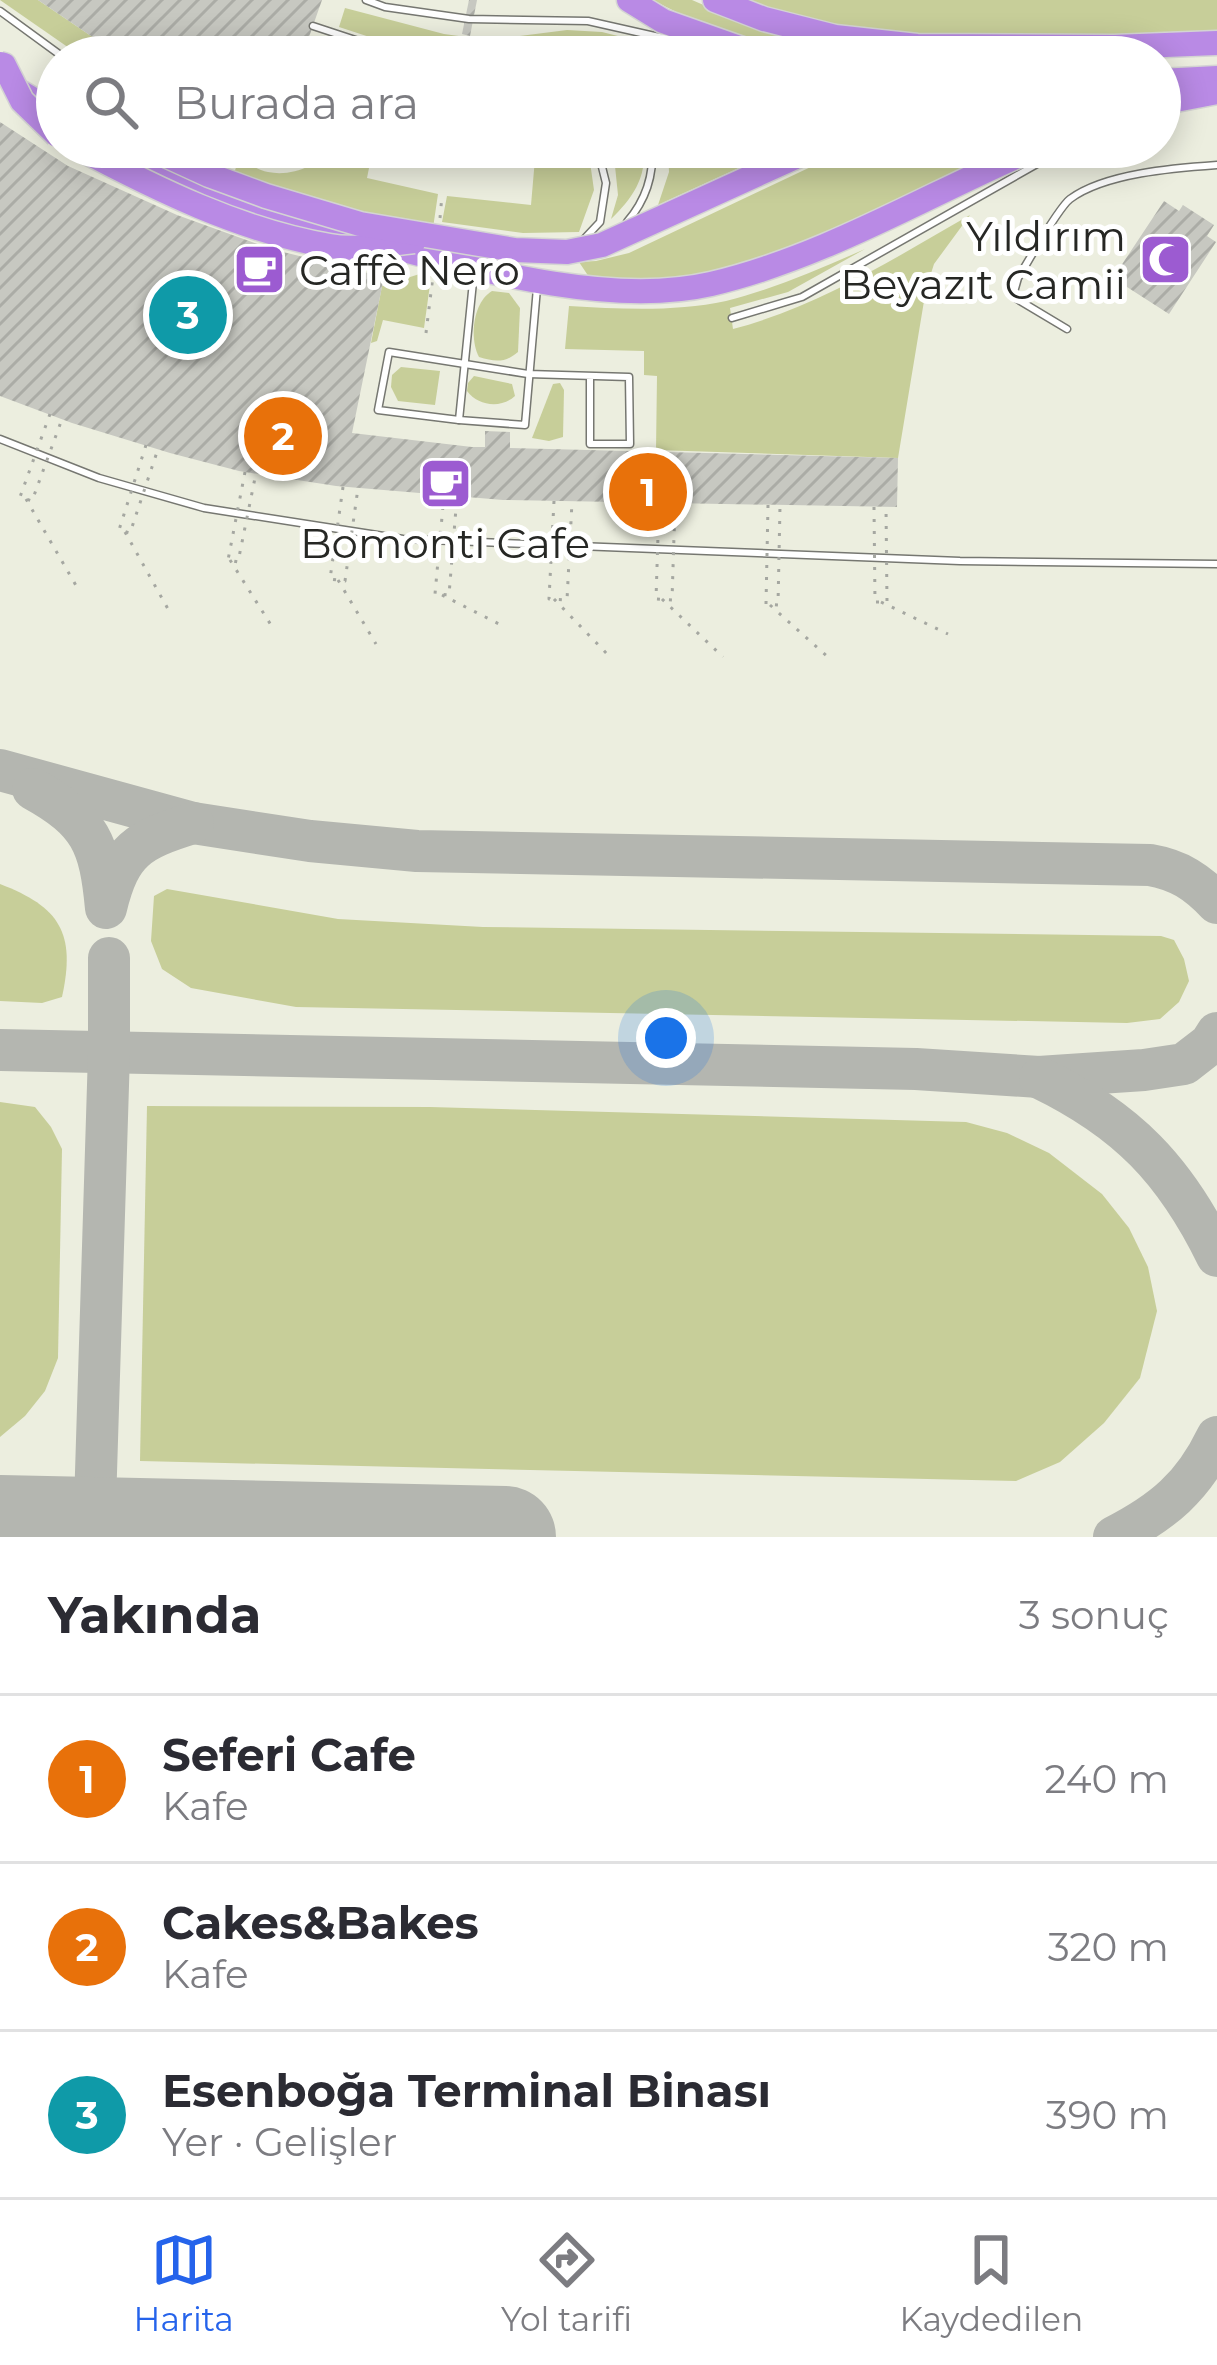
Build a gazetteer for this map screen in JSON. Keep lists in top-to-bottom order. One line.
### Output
{"places":{"mosque":["Yıldırım Beyazıt Camii"],"cafe":["Caffè Nero","Bomonti Cafe"]},"page":{"search":"Burada ara","pins":["3","2","1"],"heading":["Yakında","3 sonuç"],"list":[{"mark":"1","name":"Seferi Cafe","note":"Kafe","value":"240 m"},{"mark":"2","name":"Cakes&Bakes","note":"Kafe","value":"320 m"},{"mark":"3","name":"Esenboğa Terminal Binası","note":"Yer · Gelişler","value":"390 m"}],"nav":["Harita","Yol tarifi","Kaydedilen"]}}
